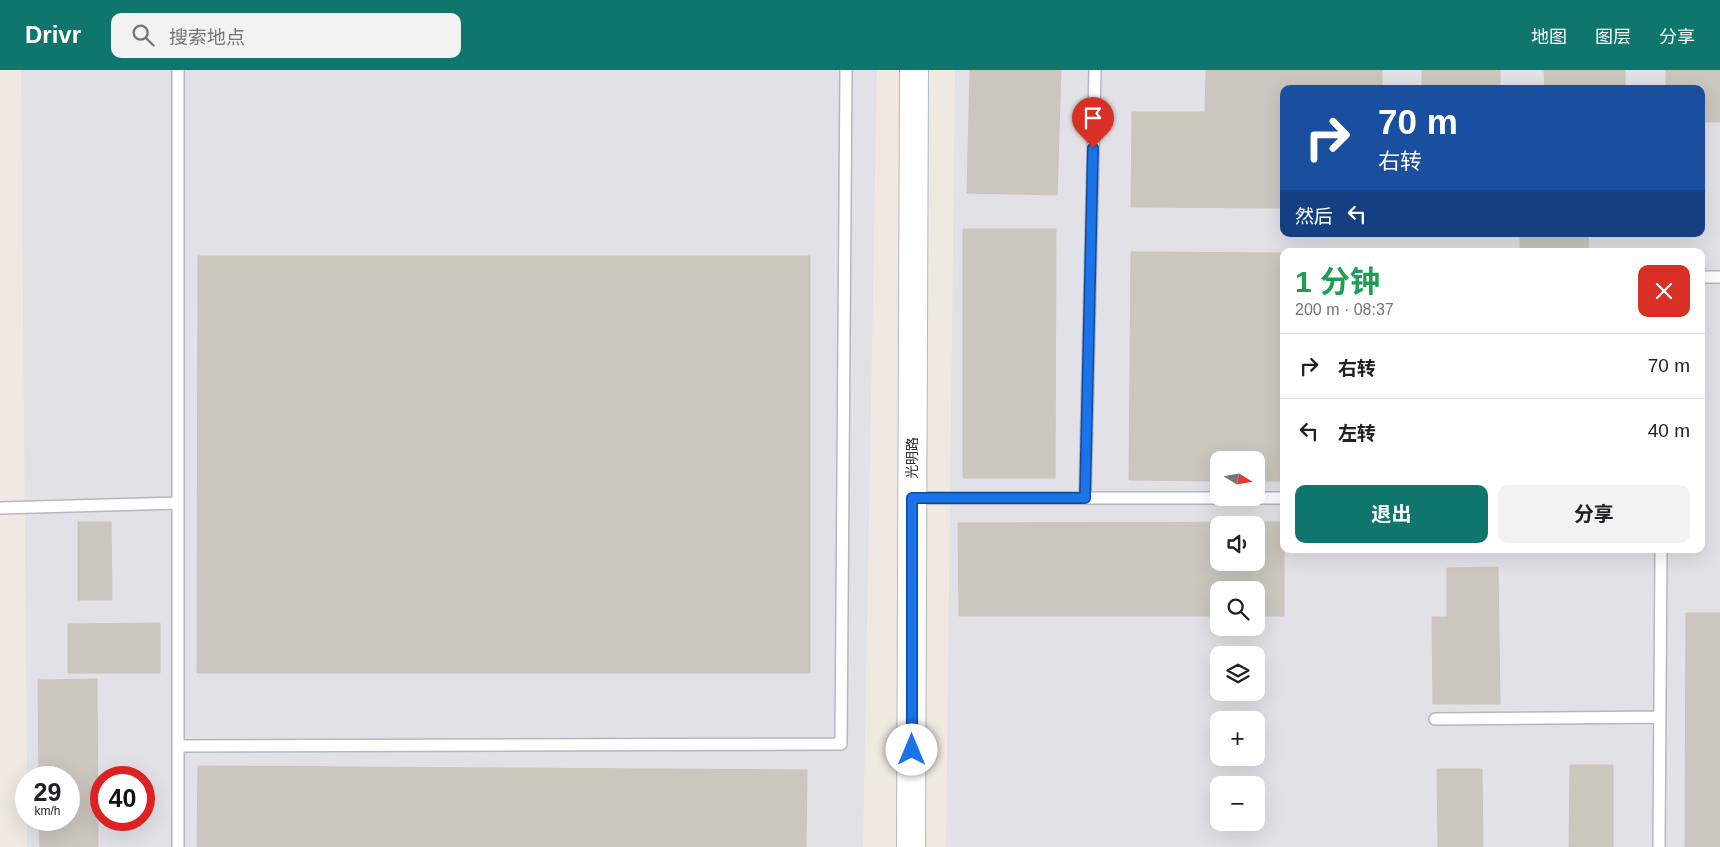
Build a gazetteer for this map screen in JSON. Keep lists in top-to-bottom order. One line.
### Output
{"streets":{"street":["光明路"]},"north":"right","page":{"header":"Drivr","search":"搜索地点","nav":["地图","图层","分享"],"turn":["70 m","右转"],"then":"然后","heading":["1 分钟","200 m · 08:37"],"list":[{"name":"右转","value":"70 m"},{"name":"左转","value":"40 m"}],"map_buttons":["+","−"],"buttons":["退出","分享"],"speed":"29 km/h","limit":"40"}}
